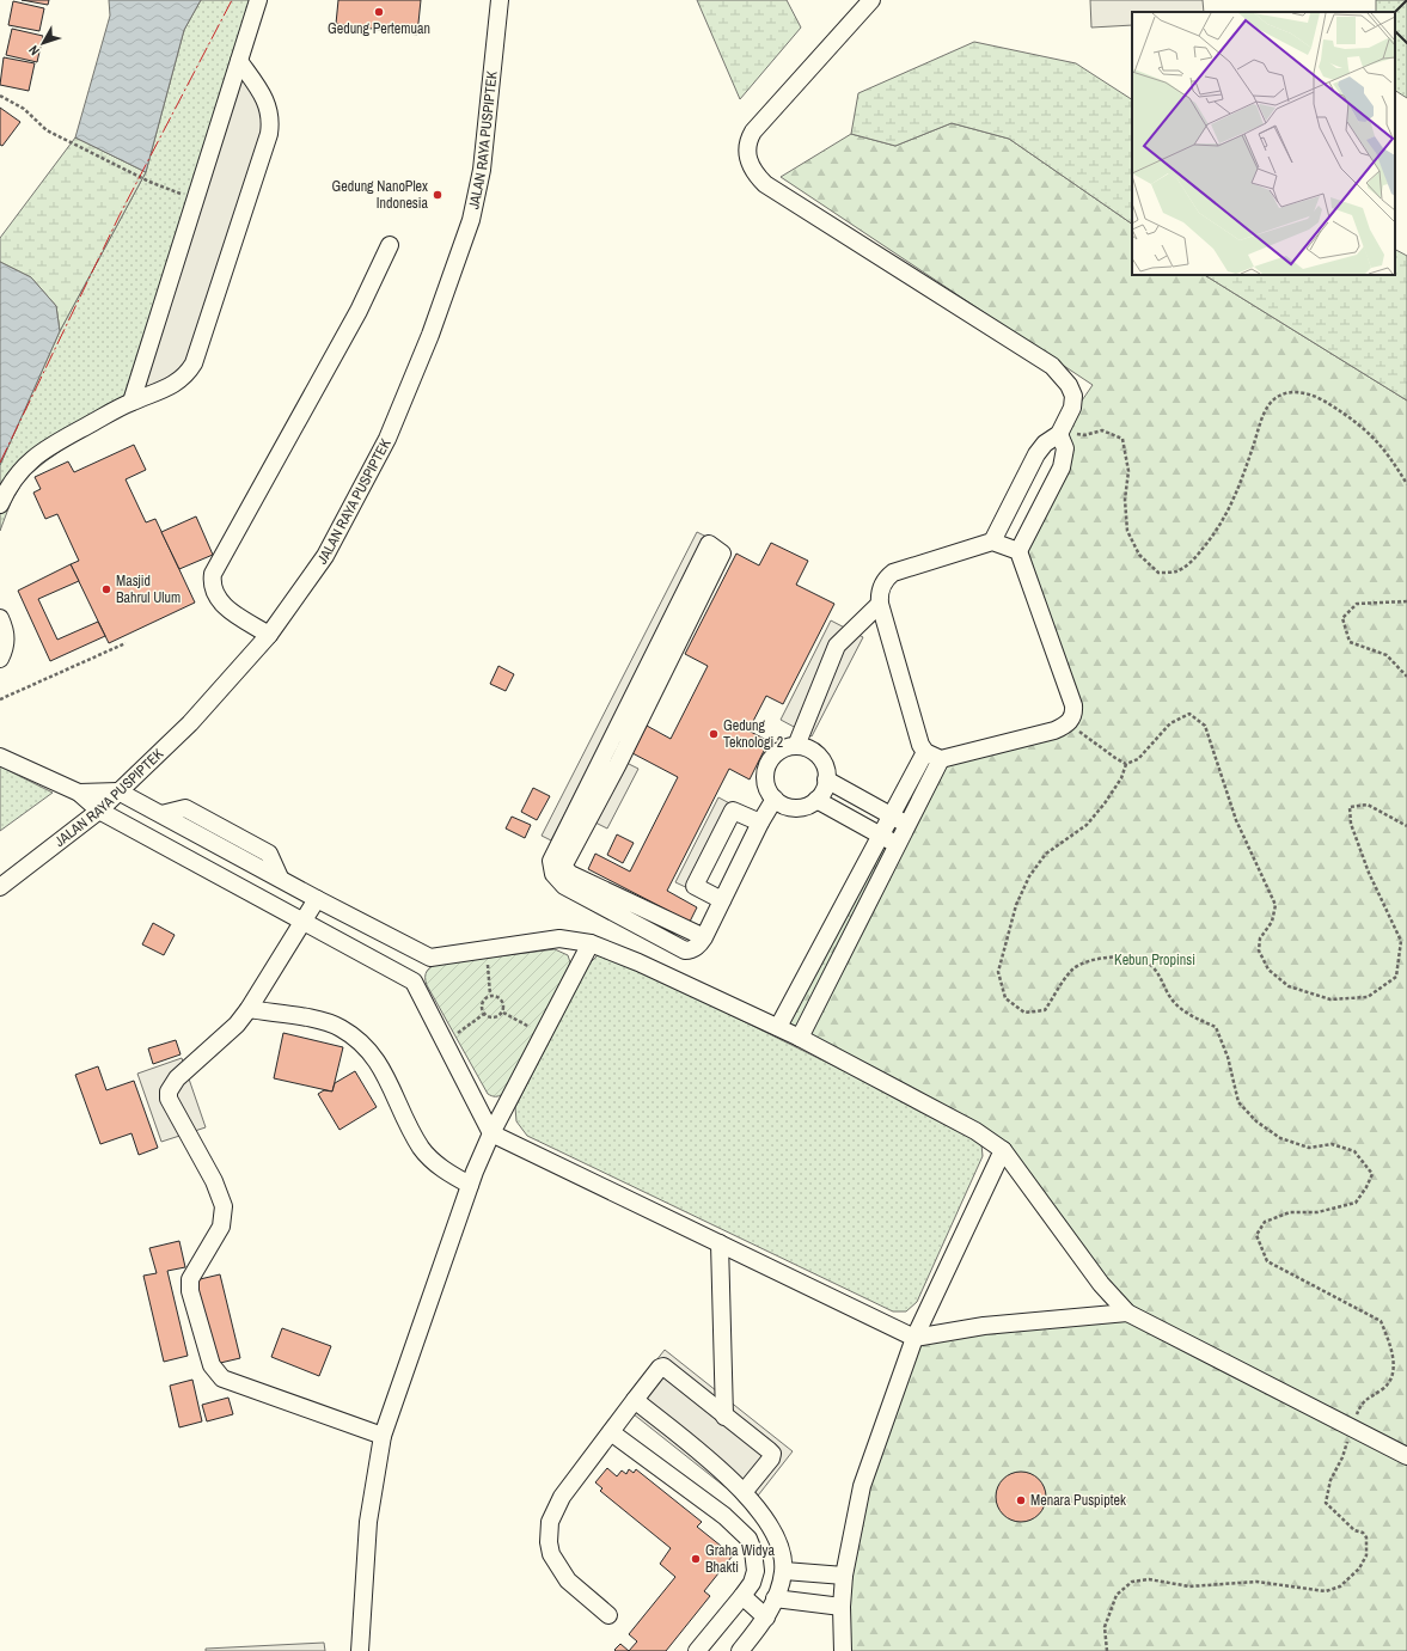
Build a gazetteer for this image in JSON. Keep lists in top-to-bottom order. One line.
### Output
{"streets":{"street":["JALAN RAYA PUSPIPTEK"]},"parks":["Kebun Propinsi"],"places":["Gedung Pertemuan","Gedung NanoPlex Indonesia","Masjid Bahrul Ulum","Gedung Teknologi 2","Menara Puspiptek","Graha Widya Bhakti"],"north":"bottom left"}
